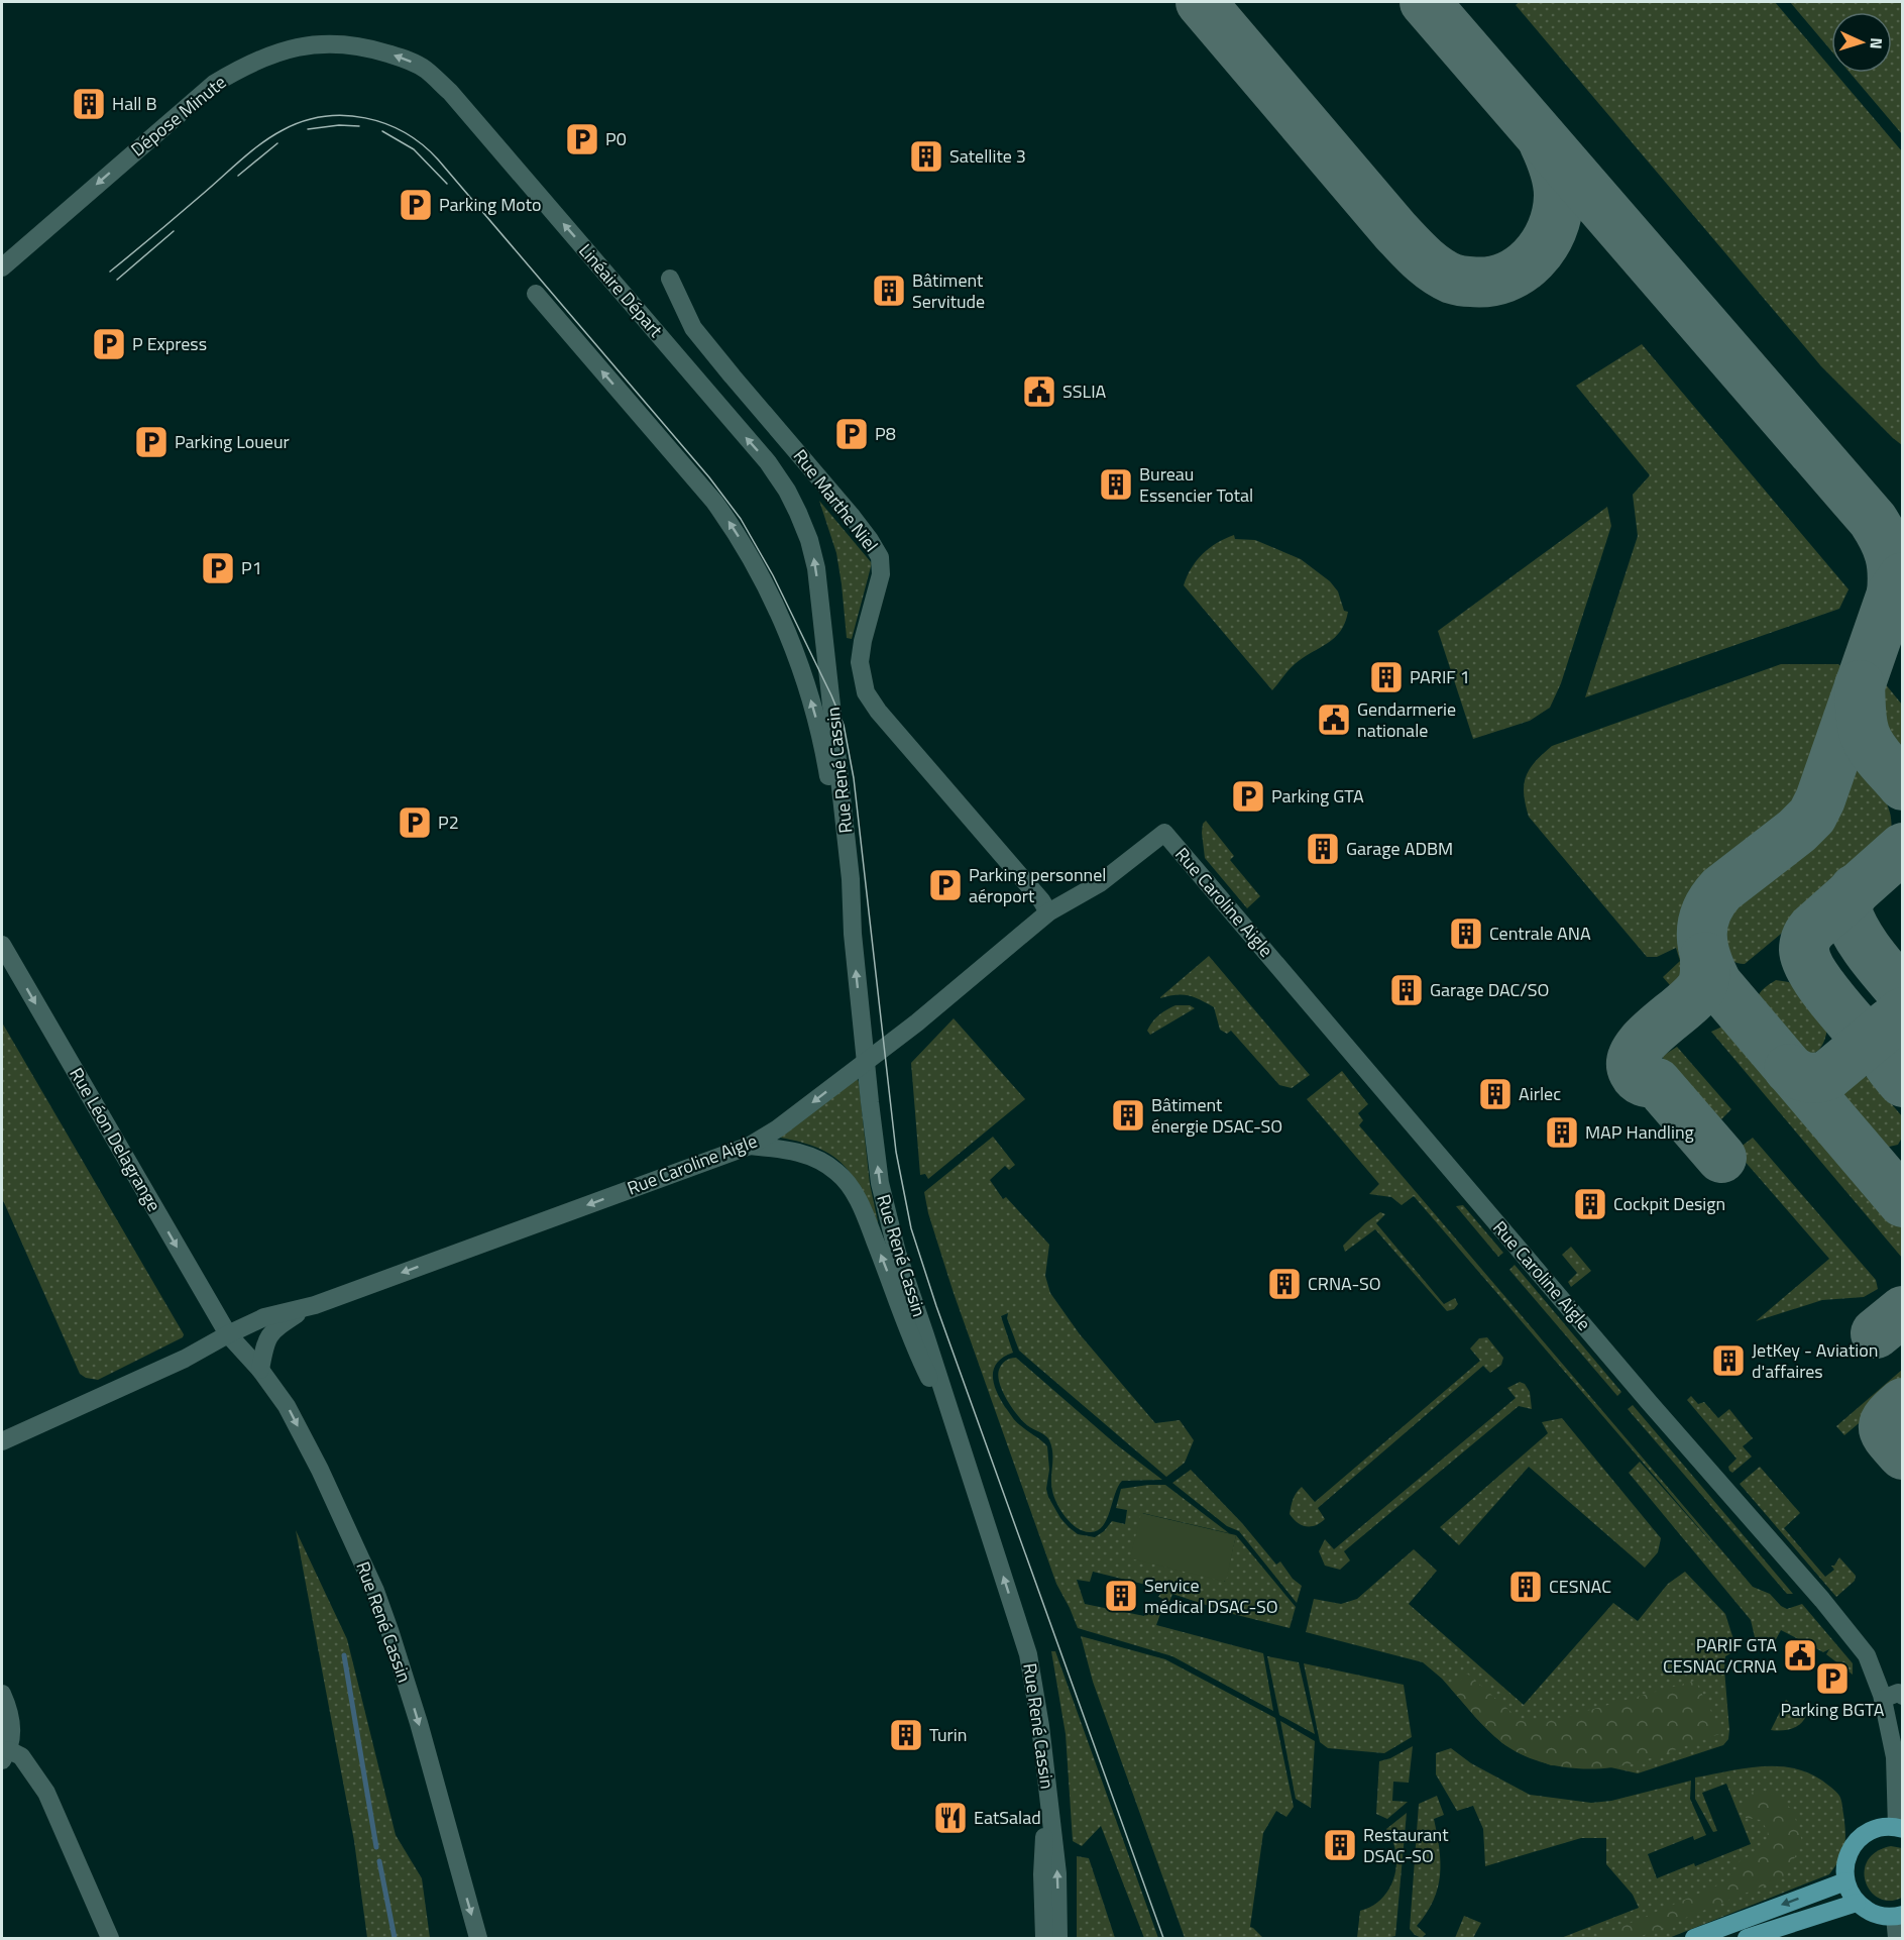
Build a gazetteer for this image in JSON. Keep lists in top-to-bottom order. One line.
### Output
{"streets":{"street":["Dépose Minute","Linéaire Départ","Rue Marthe Niel","Rue René Cassin","Rue Caroline Aigle","Rue Léon Delagrange"]},"crossings":[["Dépose Minute","Linéaire Départ"],["Linéaire Départ","Rue René Cassin"],["Rue Marthe Niel","Rue Caroline Aigle"],["Rue René Cassin","Rue Caroline Aigle"],["Rue René Cassin","Rue Léon Delagrange"],["Rue Caroline Aigle","Rue Léon Delagrange"]],"one_way":["Dépose Minute","Rue Léon Delagrange"],"places":{"building":["Hall B","Satellite 3","Bâtiment Servitude","Bureau Essencier Total","PARIF 1","Garage ADBM","Centrale ANA","Garage DAC/SO","Airlec","Bâtiment énergie DSAC-SO","MAP Handling","Cockpit Design","CRNA-SO","JetKey - Aviation d'affaires","CESNAC","Service médical DSAC-SO","Turin","Restaurant DSAC-SO"],"parking":["P0","Parking Moto","P Express","P8","Parking Loueur","P1","Parking GTA","P2","Parking personnel aéroport","Parking BGTA"],"public building":["SSLIA","Gendarmerie nationale","PARIF GTA CESNAC/CRNA"],"restaurant":["EatSalad"]},"north":"right"}
